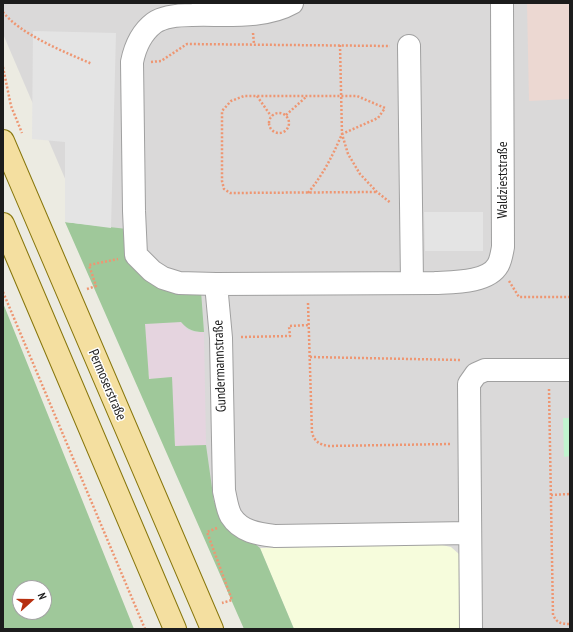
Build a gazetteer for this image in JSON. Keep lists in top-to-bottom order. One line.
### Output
{"streets":{"main road":["Permoserstraße"],"street":["Waldzieststraße","Gundermannstraße"]},"north":"right"}
